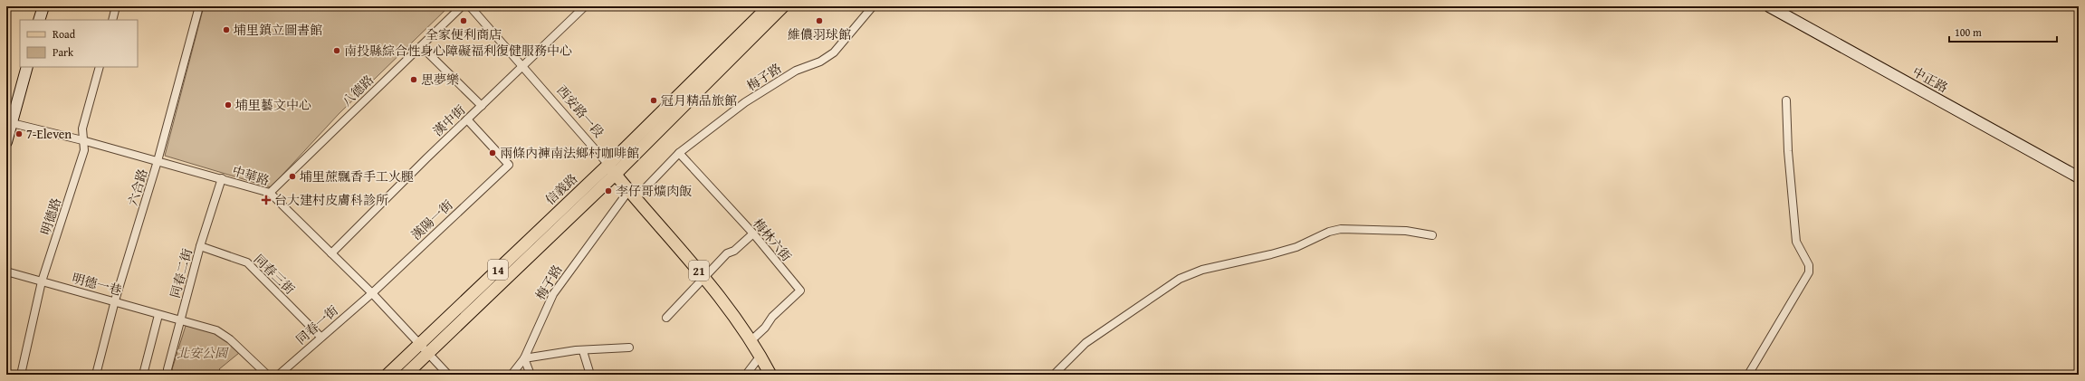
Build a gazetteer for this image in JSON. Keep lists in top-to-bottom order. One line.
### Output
{"streets":{"main road":["西安路一段","信義路","14","21"],"street":["梅子路","中正路","八德路","漢中街","中華路","六合路","明德路","漢陽一街","梅林六街","同春二街","同春三街","明德一巷","同春一街"]},"crossings":[["梅子路","西安路一段"],["梅子路","梅林六街"],["八德路","中華路"],["西安路一段","漢中街"],["西安路一段","信義路"],["西安路一段","梅林六街"],["漢中街","中華路"],["漢中街","漢陽一街"],["中華路","六合路"],["中華路","信義路"],["中華路","明德路"],["中華路","漢陽一街"],["中華路","同春二街"],["中華路","同春一街"],["六合路","明德一巷"],["明德路","明德一巷"],["漢陽一街","同春一街"],["同春二街","同春三街"],["同春二街","明德一巷"],["同春三街","同春一街"]],"parks":["北安公園"],"places":{"other":["全家便利商店","維儂羽球館","埔里鎮立圖書館","南投縣綜合性身心障礙福利復健服務中心","思夢樂","冠月精品旅館","埔里藝文中心","7-Eleven","兩條內褲南法鄉村咖啡館","埔里蔗飄香手工火腿","李仔哥爌肉飯"],"health":["台大建村皮膚科診所"]},"legend":["Road","Park"],"scale_bar":"100 m"}
